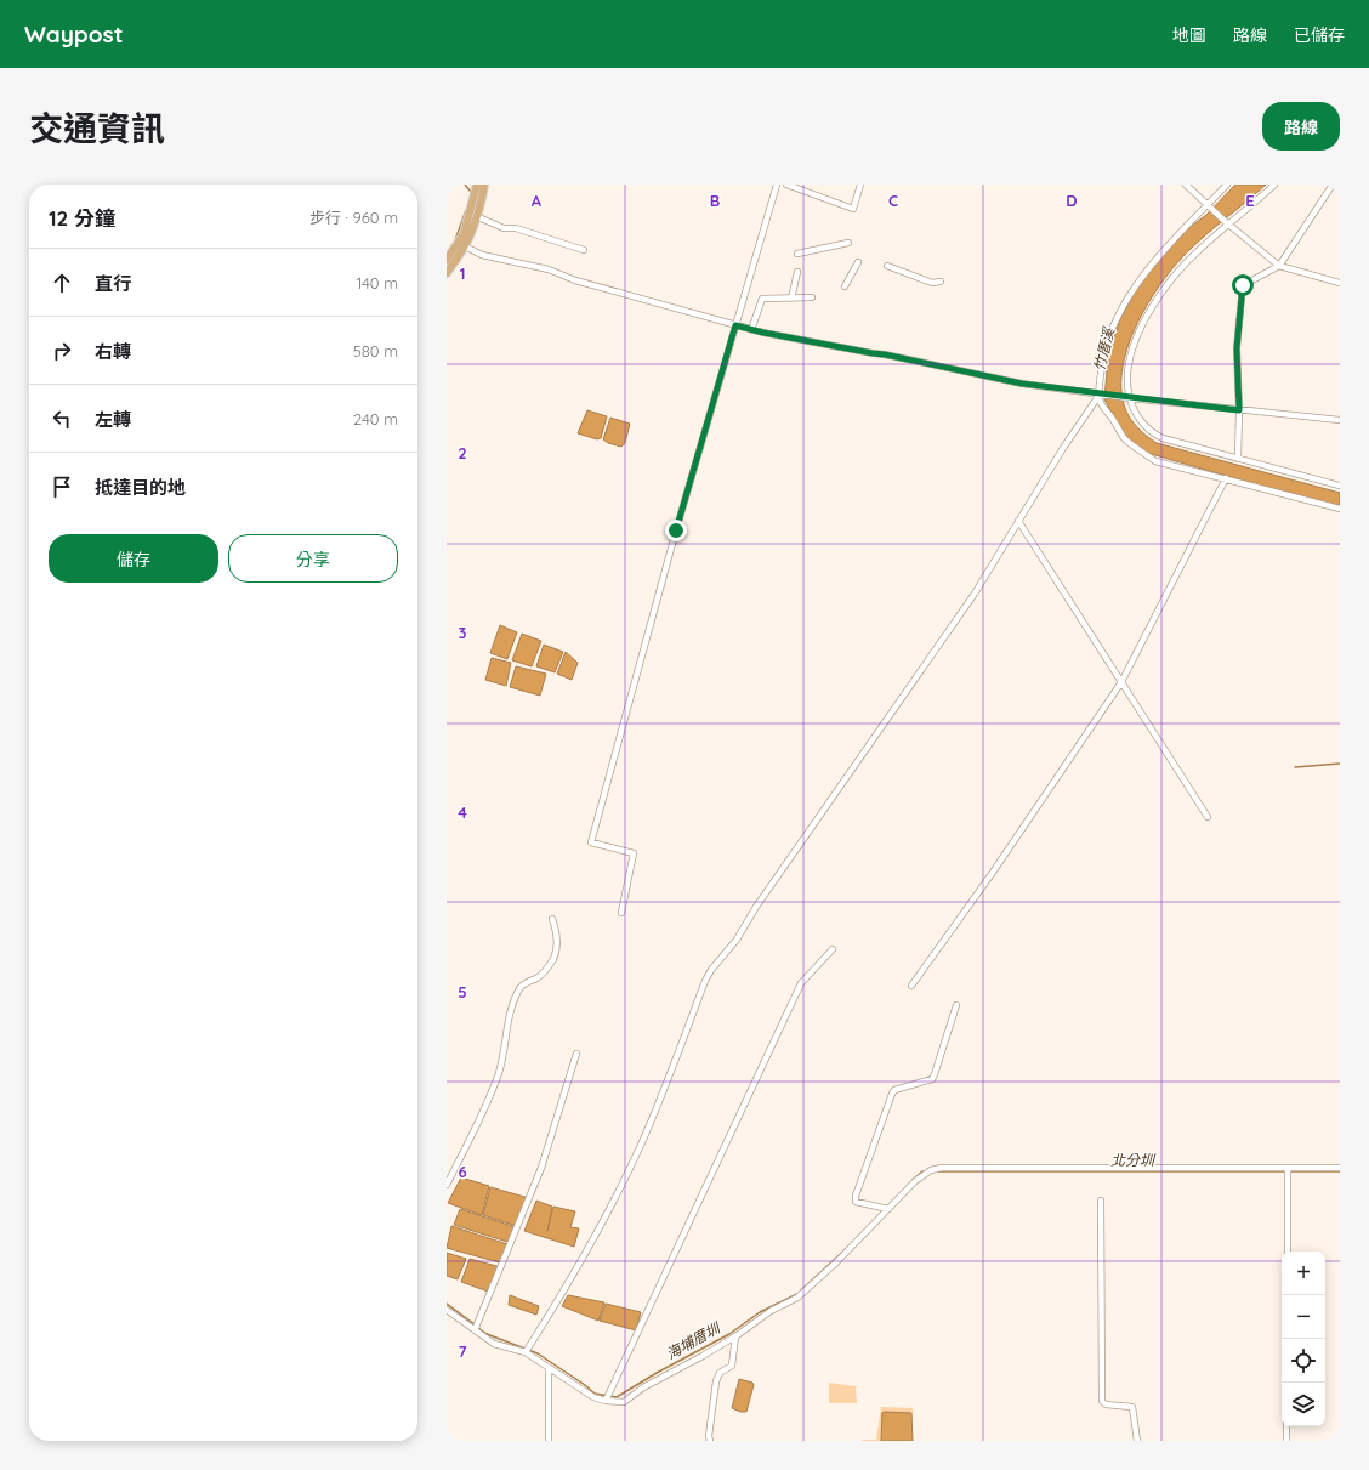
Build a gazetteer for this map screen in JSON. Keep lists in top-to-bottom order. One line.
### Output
{"water":["竹厝溪","北分圳","海埔厝圳"],"page":{"header":"Waypost","nav":["地圖","路線","已儲存"],"title":"交通資訊","buttons":["路線",["儲存","分享"]],"heading":["12 分鐘","步行 · 960 m"],"list":[["直行","140 m"],["右轉","580 m"],["左轉","240 m"],"抵達目的地"],"map_buttons":["+","−"]},"grid":{"columns":["A","B","C","D","E"],"rows":["1","2","3","4","5","6","7"]}}
